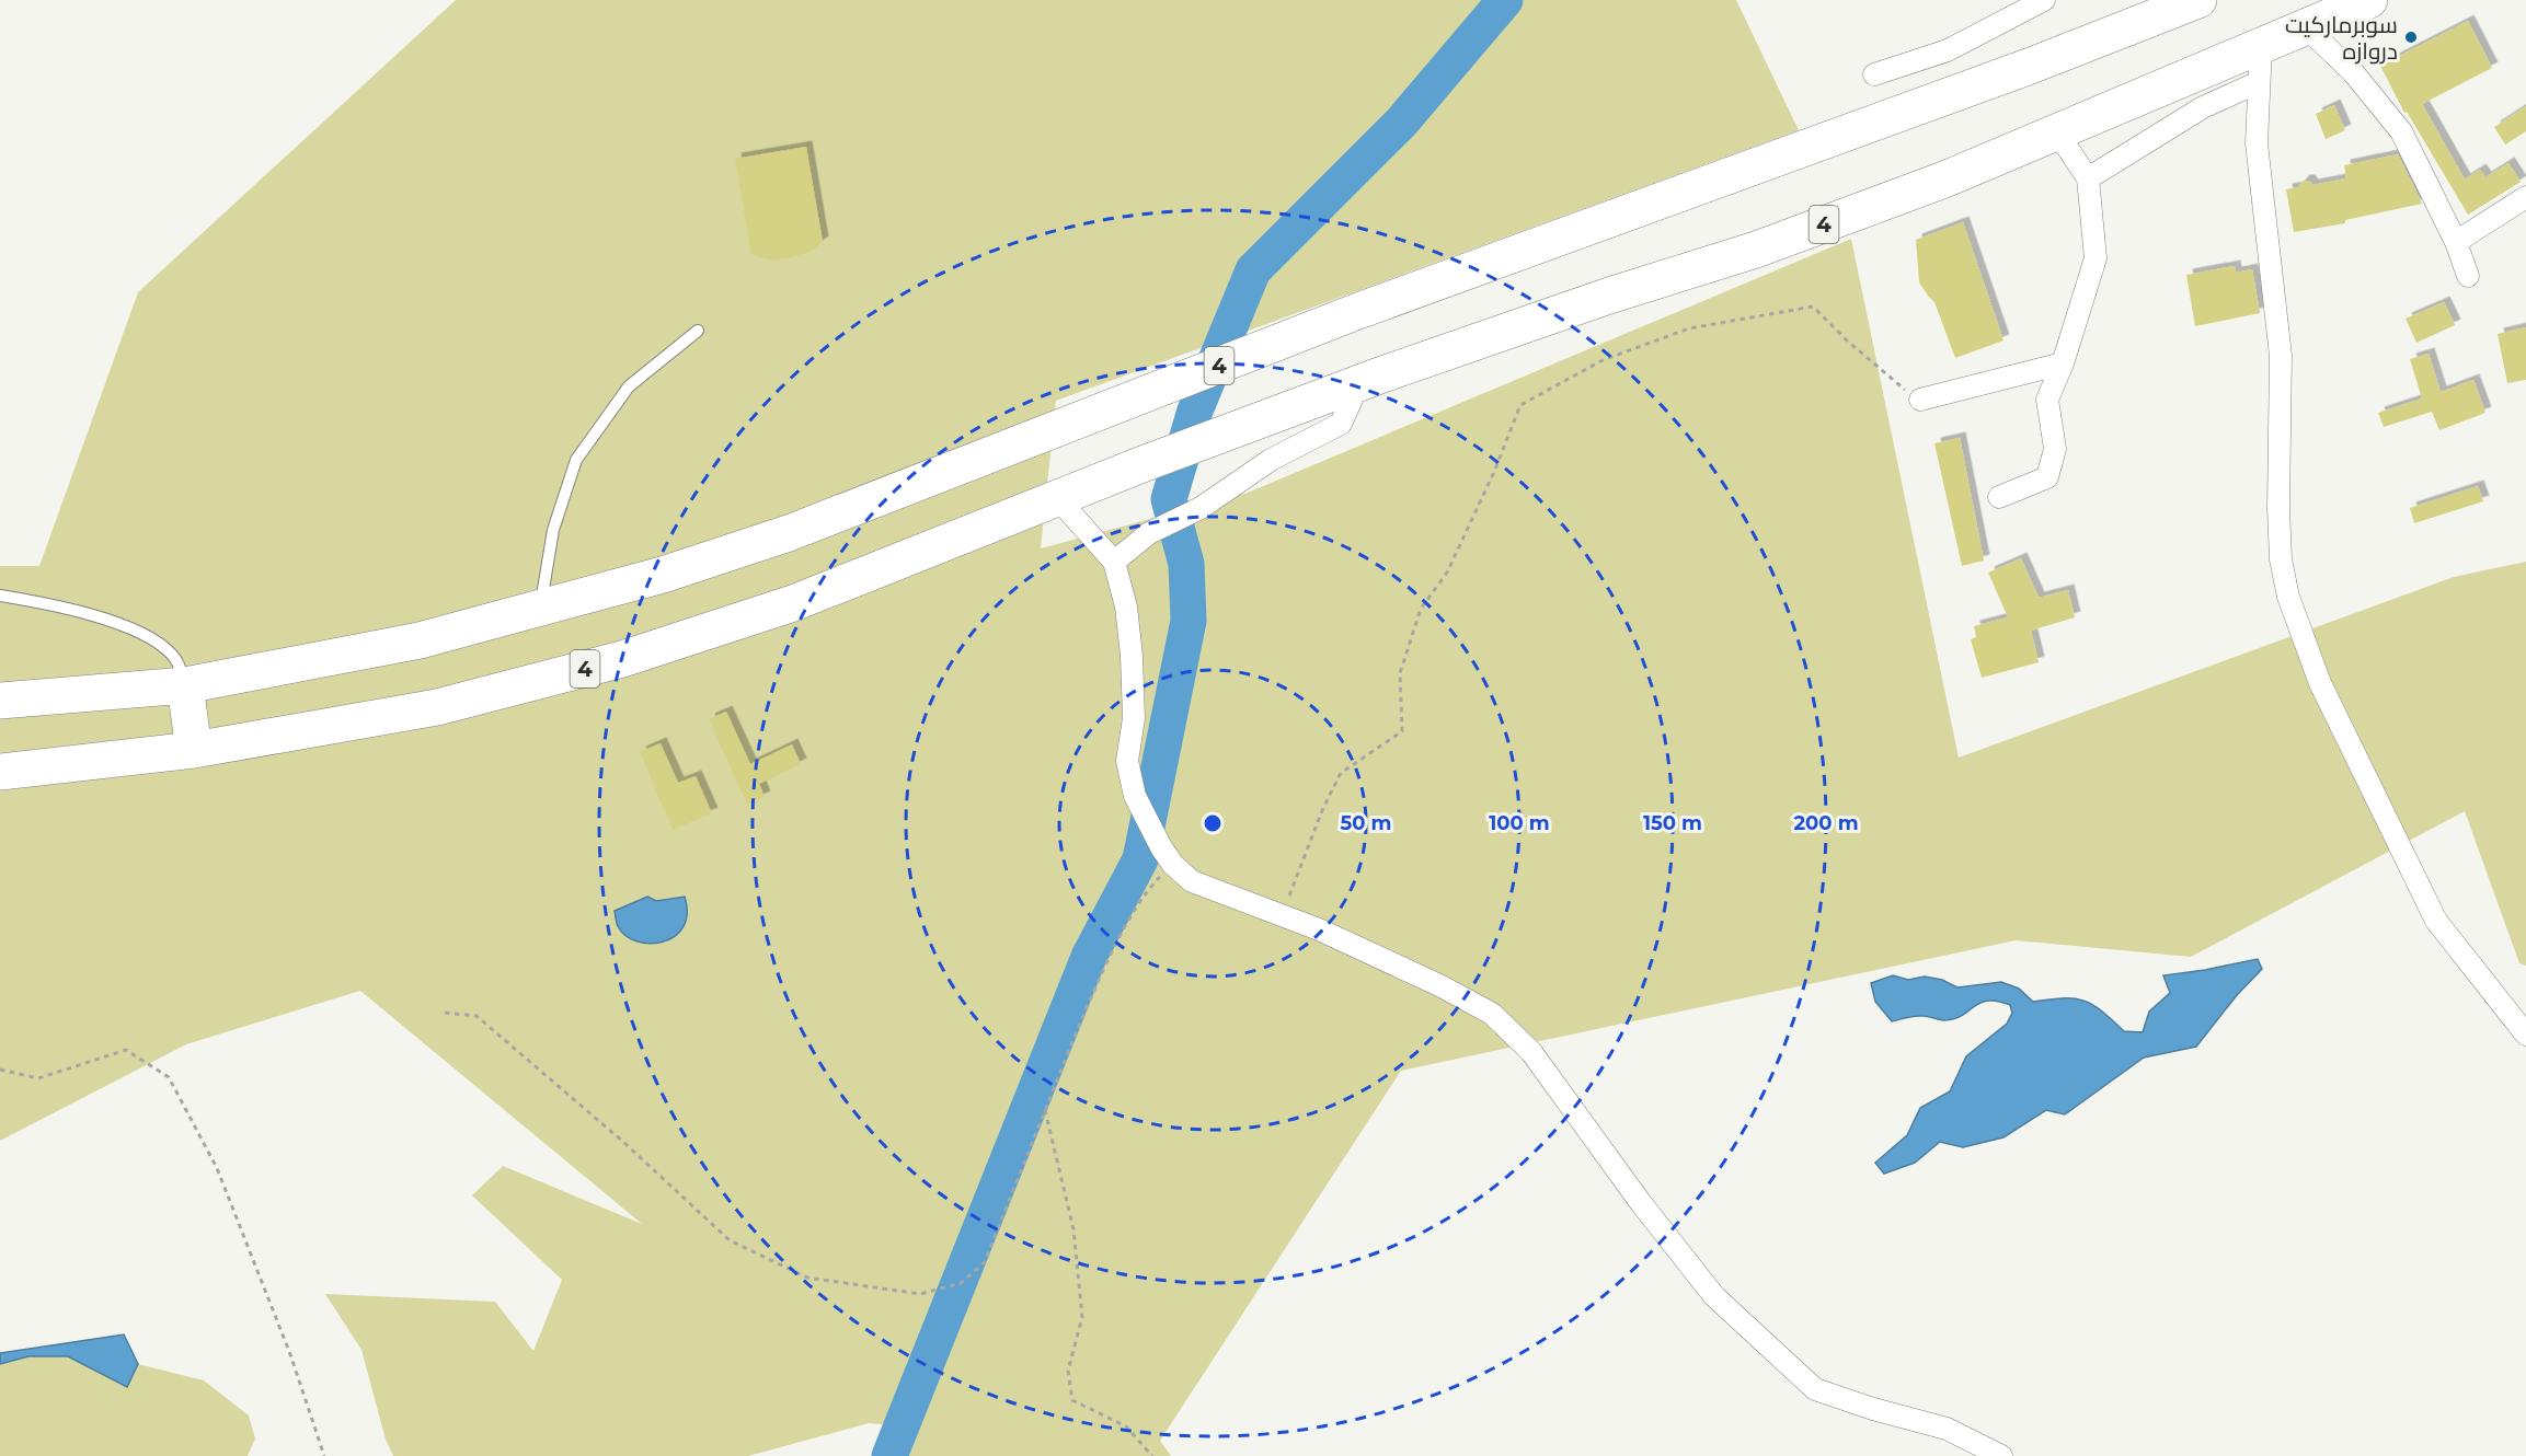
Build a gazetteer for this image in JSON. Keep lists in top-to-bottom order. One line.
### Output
{"streets":{"highway":["4"]},"places":["سوبرماركيت دروازه"],"rings":["50 m","100 m","150 m","200 m"]}
